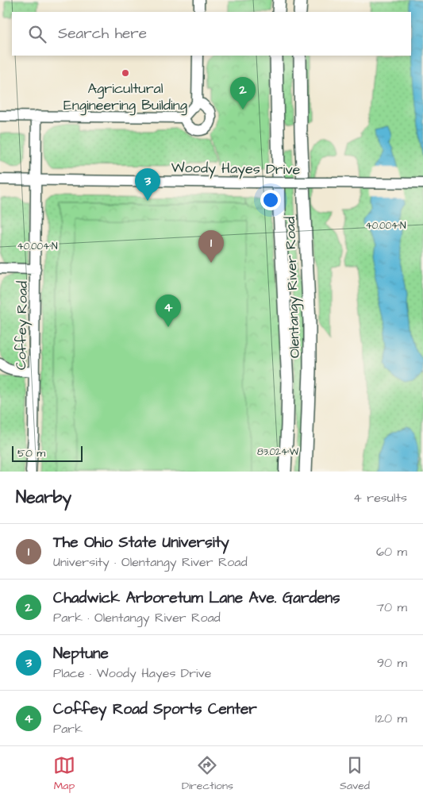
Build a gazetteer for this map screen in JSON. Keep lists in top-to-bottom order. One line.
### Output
{"streets":{"main road":["Olentangy River Road"],"street":["Woody Hayes Drive","Coffey Road"]},"crossings":[["Woody Hayes Drive","Coffey Road"]],"places":["Agricultural Engineering Building"],"scale_bar":"50 m","page":{"search":"Search here","pins":["2","3","1","4"],"scale":"50 m","heading":["Nearby","4 results"],"list":[{"mark":"1","name":"The Ohio State University","note":"University · Olentangy River Road","value":"60 m"},{"mark":"2","name":"Chadwick Arboretum Lane Ave. Gardens","note":"Park · Olentangy River Road","value":"70 m"},{"mark":"3","name":"Neptune","note":"Place · Woody Hayes Drive","value":"90 m"},{"mark":"4","name":"Coffey Road Sports Center","note":"Park","value":"120 m"}],"nav":["Map","Directions","Saved"]},"coordinates":["40.004°N","83.024°W"]}
